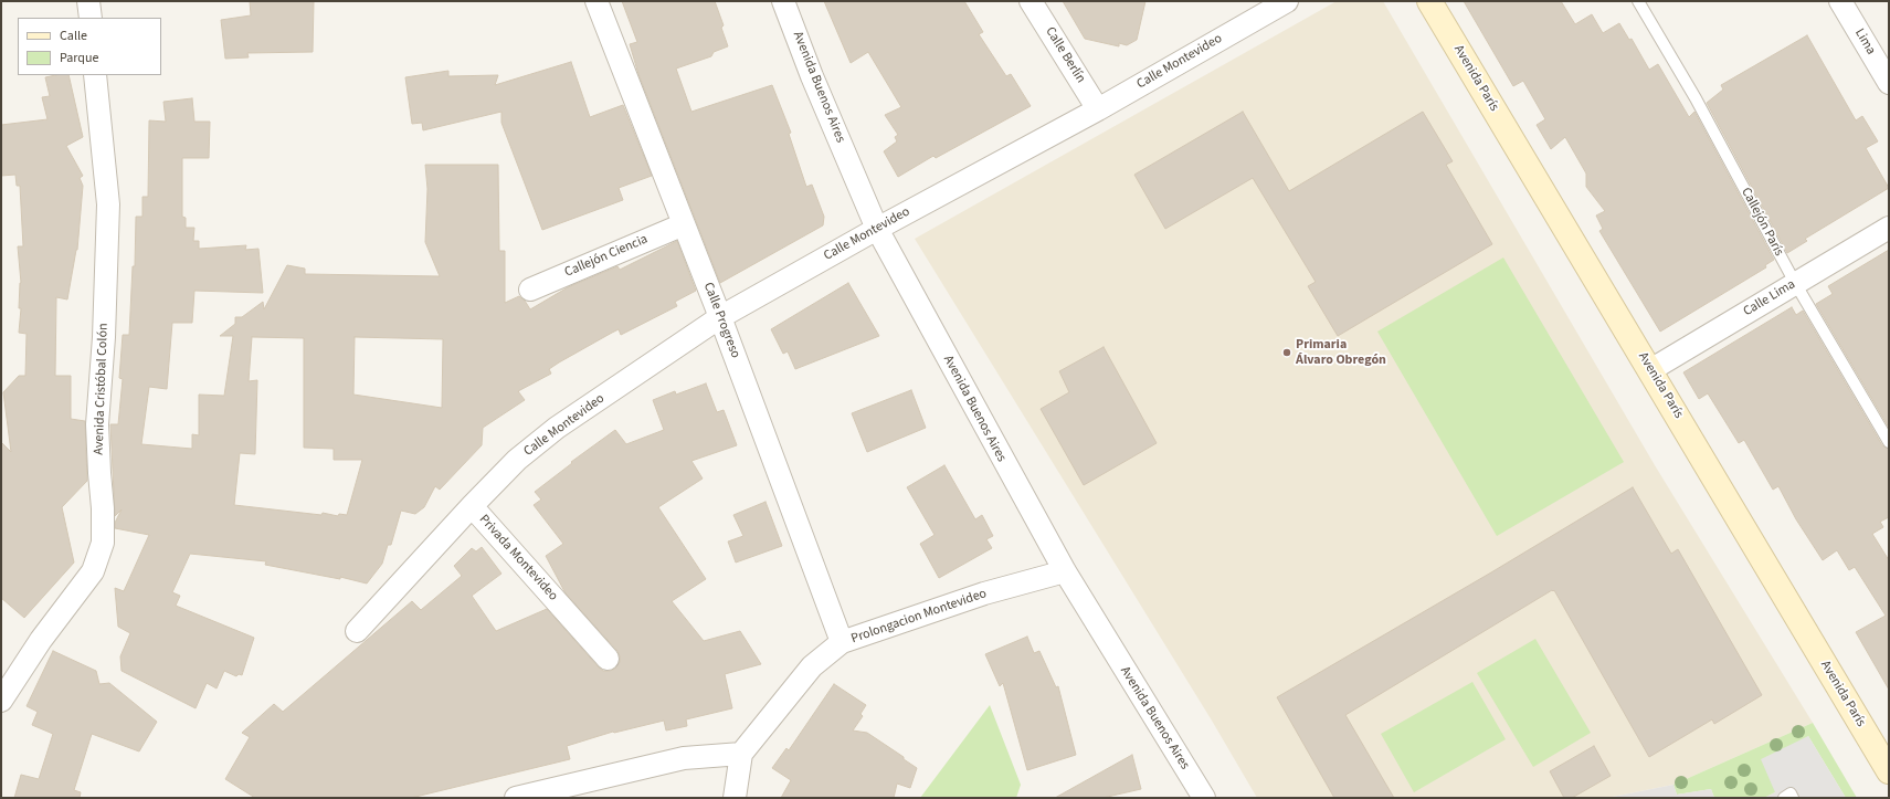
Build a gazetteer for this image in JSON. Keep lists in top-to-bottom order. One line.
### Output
{"streets":{"main road":["Avenida París"],"street":["Lima","Calle Berlín","Calle Montevideo","Avenida Buenos Aires","Callejón Ciencia","Calle Lima","Calle Progreso","Avenida Cristóbal Colón","Privada Montevideo","Prolongacion Montevideo"],"lane":["Callejón París"]},"crossings":[["Calle Berlín","Calle Montevideo"],["Calle Montevideo","Avenida Buenos Aires"],["Calle Montevideo","Calle Progreso"],["Calle Montevideo","Privada Montevideo"],["Avenida París","Calle Lima"],["Avenida Buenos Aires","Prolongacion Montevideo"],["Callejón París","Calle Lima"],["Callejón Ciencia","Calle Progreso"],["Calle Progreso","Prolongacion Montevideo"]],"places":["Primaria Álvaro Obregón"],"legend":["Calle","Parque"]}
